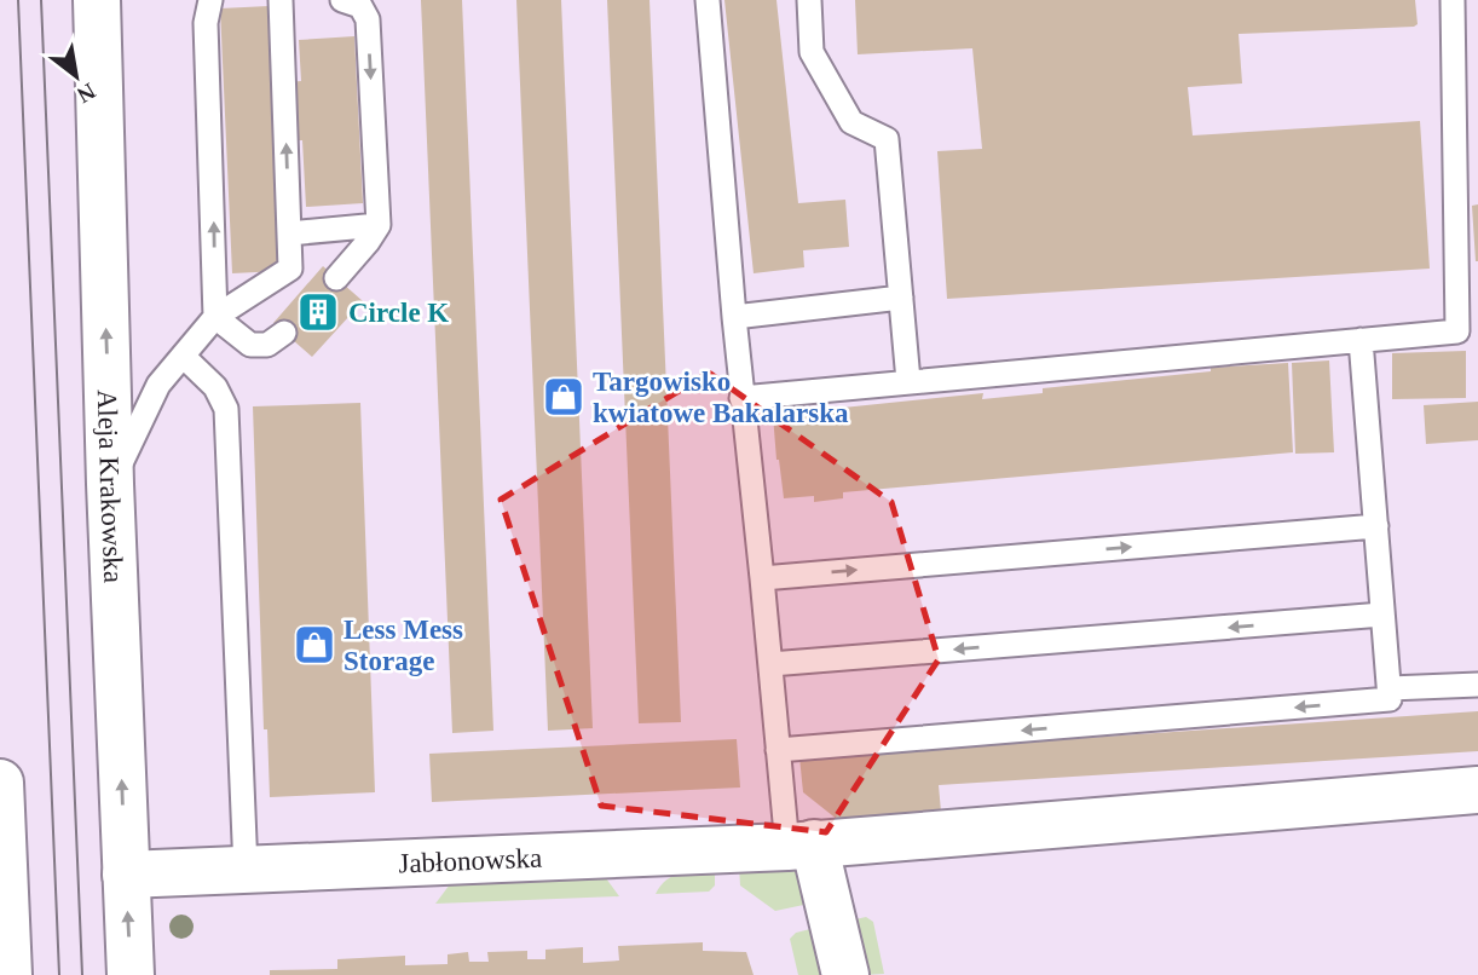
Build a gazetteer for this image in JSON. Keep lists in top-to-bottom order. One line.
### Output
{"streets":{"street":["Aleja Krakowska","Jabłonowska"]},"crossings":[["Aleja Krakowska","Jabłonowska"]],"one_way":["Aleja Krakowska"],"places":{"building":["Circle K"],"shop":["Targowisko kwiatowe Bakalarska","Less Mess Storage"]},"north":"bottom right"}
